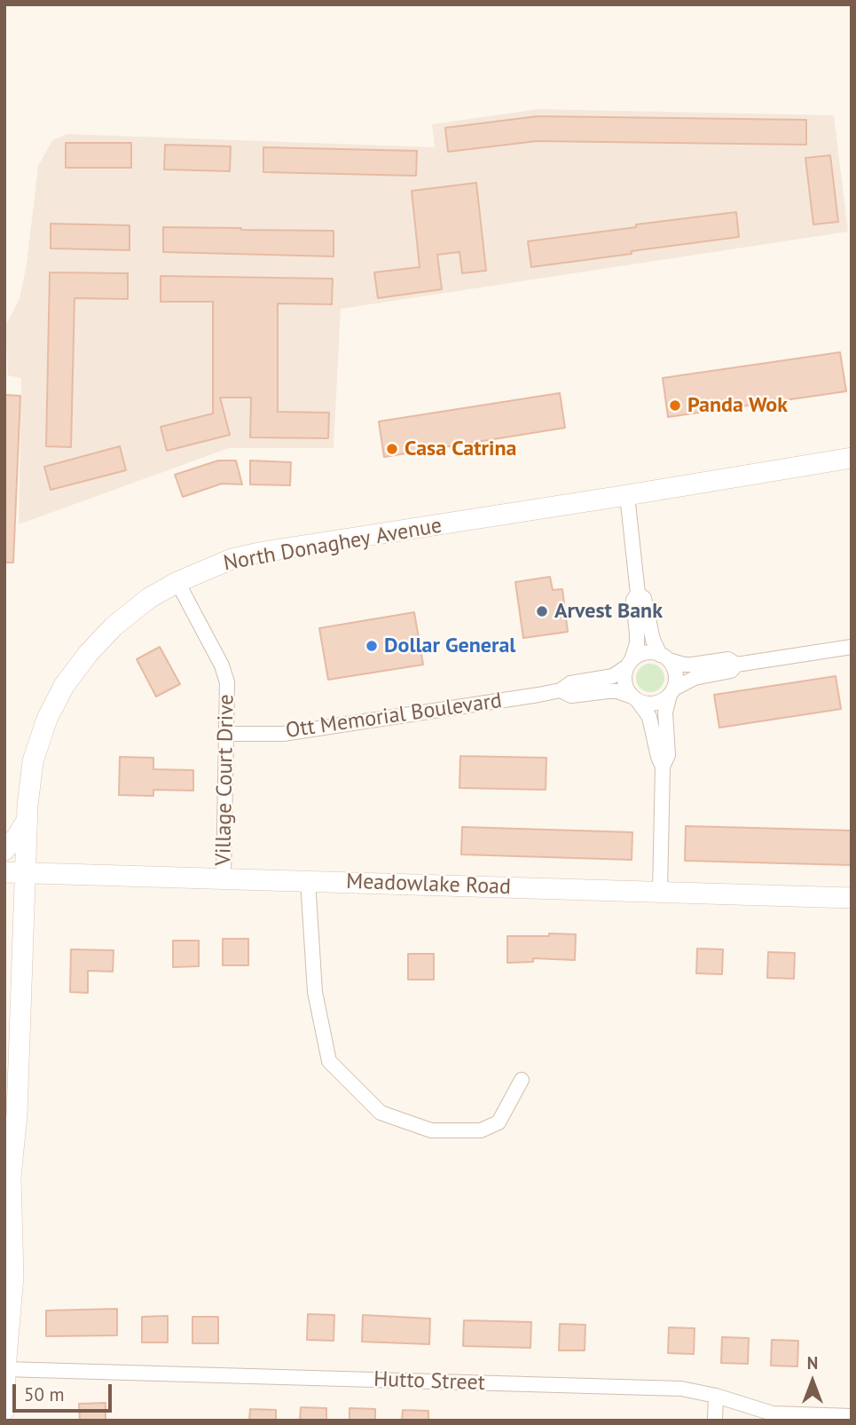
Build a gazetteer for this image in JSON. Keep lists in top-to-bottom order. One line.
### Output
{"streets":{"street":["North Donaghey Avenue","Ott Memorial Boulevard","Village Court Drive","Meadowlake Road","Hutto Street"]},"crossings":[["North Donaghey Avenue","Village Court Drive"],["North Donaghey Avenue","Meadowlake Road"],["North Donaghey Avenue","Hutto Street"],["Ott Memorial Boulevard","Village Court Drive"],["Village Court Drive","Meadowlake Road"]],"places":["Panda Wok","Casa Catrina","Arvest Bank","Dollar General"],"scale_bar":"50 m","north":"top"}
